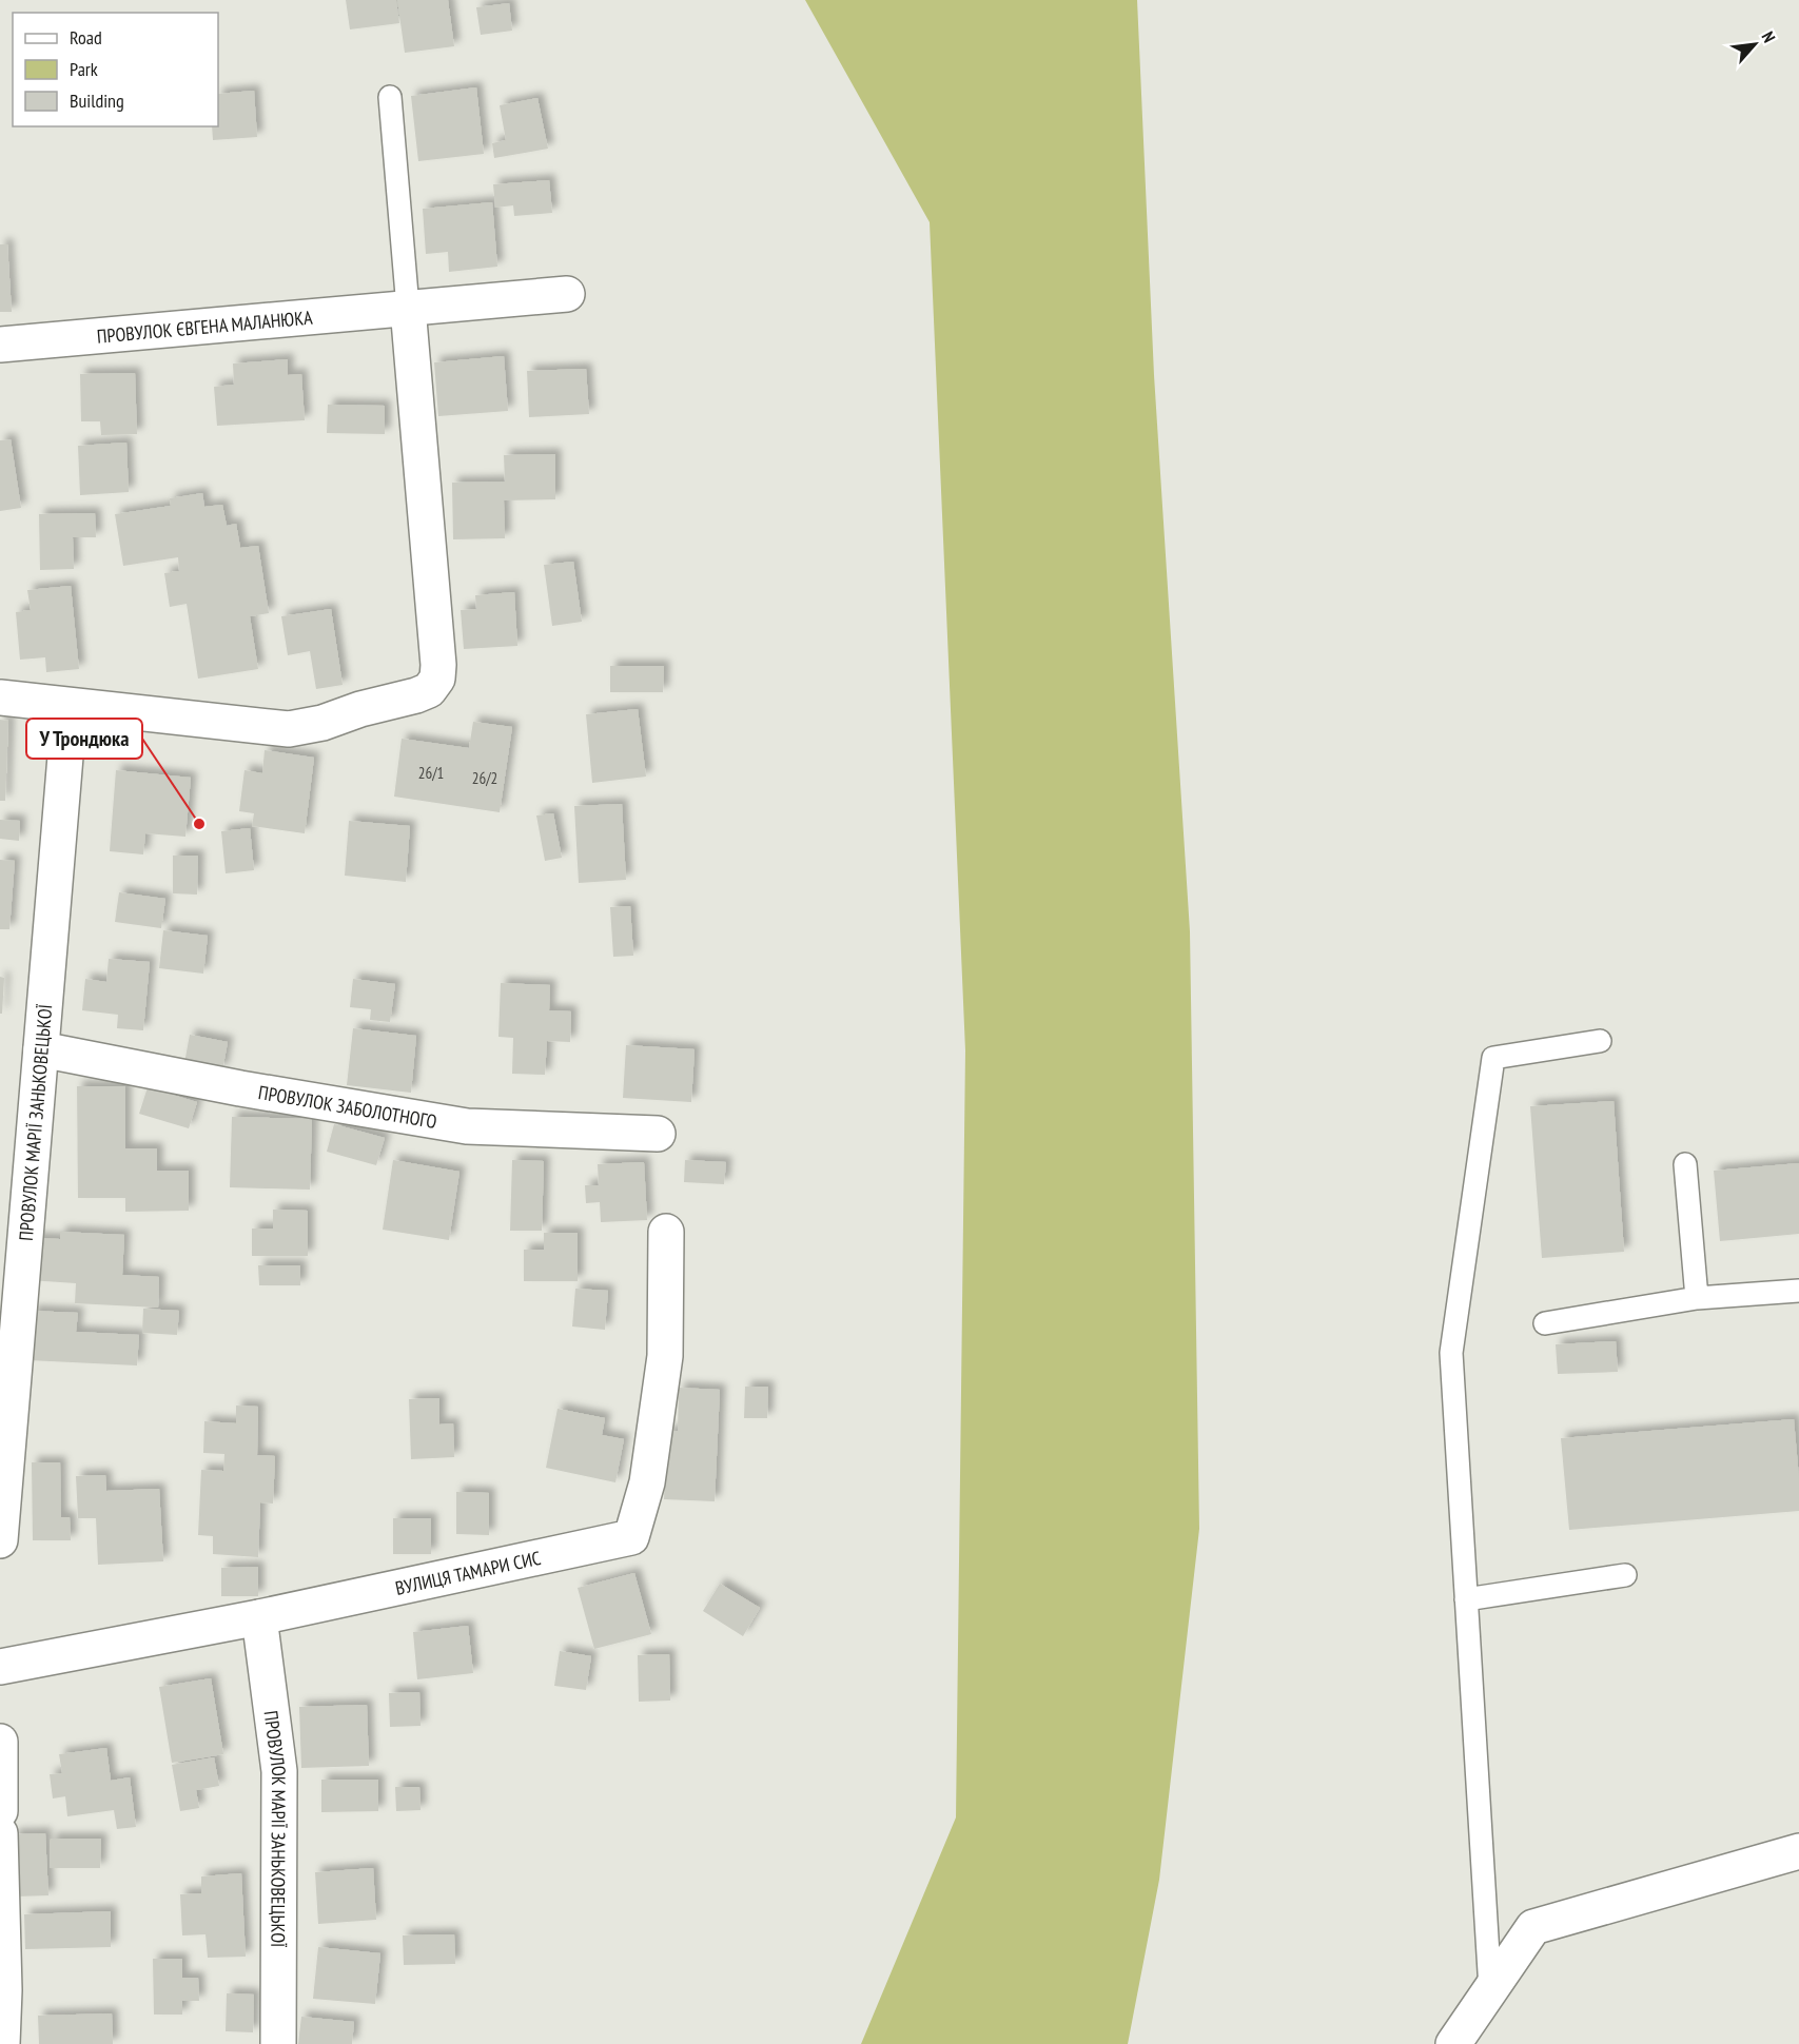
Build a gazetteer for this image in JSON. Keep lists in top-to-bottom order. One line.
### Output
{"streets":{"street":["ПРОВУЛОК ЄВГЕНА МАЛАНЮКА","ПРОВУЛОК ЗАБОЛОТНОГО","ПРОВУЛОК МАРІЇ ЗАНЬКОВЕЦЬКОЇ","ВУЛИЦЯ ТАМАРИ СИС"]},"crossings":[["ПРОВУЛОК ЗАБОЛОТНОГО","ПРОВУЛОК МАРІЇ ЗАНЬКОВЕЦЬКОЇ"],["ПРОВУЛОК МАРІЇ ЗАНЬКОВЕЦЬКОЇ","ВУЛИЦЯ ТАМАРИ СИС"]],"places":["У Трондюка"],"house_numbers":["26/1","26/2"],"legend":["Road","Park","Building"],"north":"top right"}
